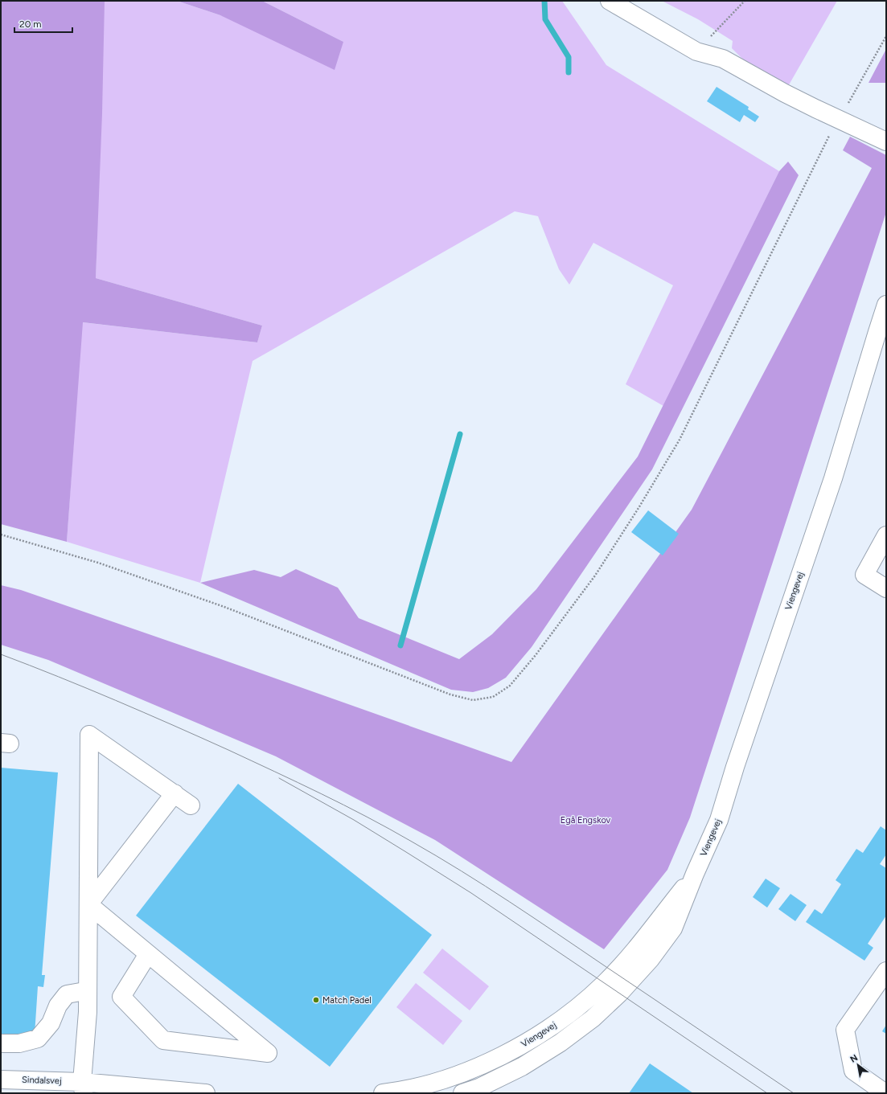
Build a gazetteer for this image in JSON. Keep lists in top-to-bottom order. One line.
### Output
{"streets":{"street":["Viengevej","Sindalsvej"]},"parks":["Egå Engskov"],"places":["Match Padel"],"scale_bar":"20 m","north":"top left"}
